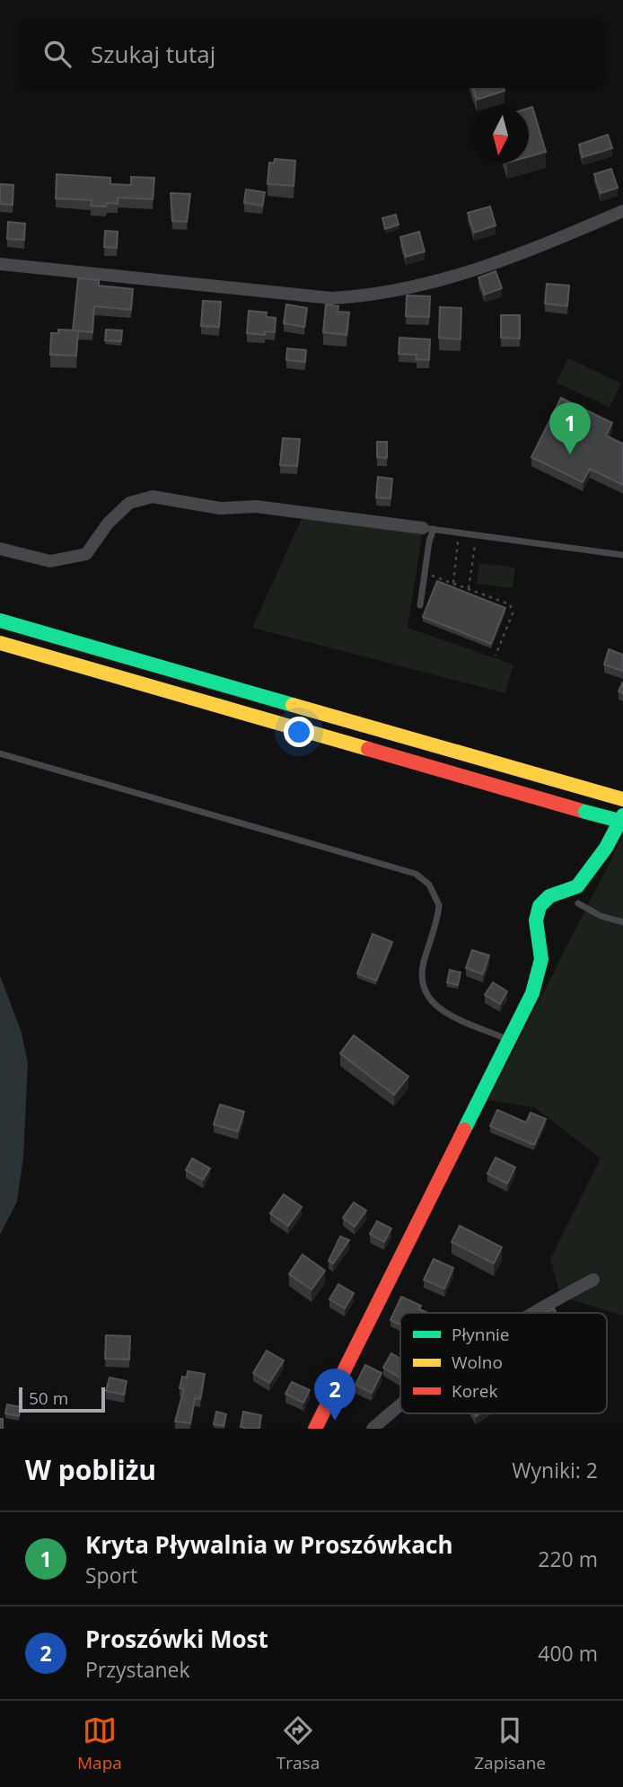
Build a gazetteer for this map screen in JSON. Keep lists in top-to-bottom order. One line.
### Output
{"legend":["Płynnie","Wolno","Korek"],"scale_bar":"50 m","north":"bottom","page":{"search":"Szukaj tutaj","pins":["1","2"],"scale":"50 m","heading":["W pobliżu","Wyniki: 2"],"list":[{"mark":"1","name":"Kryta Pływalnia w Proszówkach","note":"Sport","value":"220 m"},{"mark":"2","name":"Proszówki Most","note":"Przystanek","value":"400 m"}],"nav":["Mapa","Trasa","Zapisane"]}}
